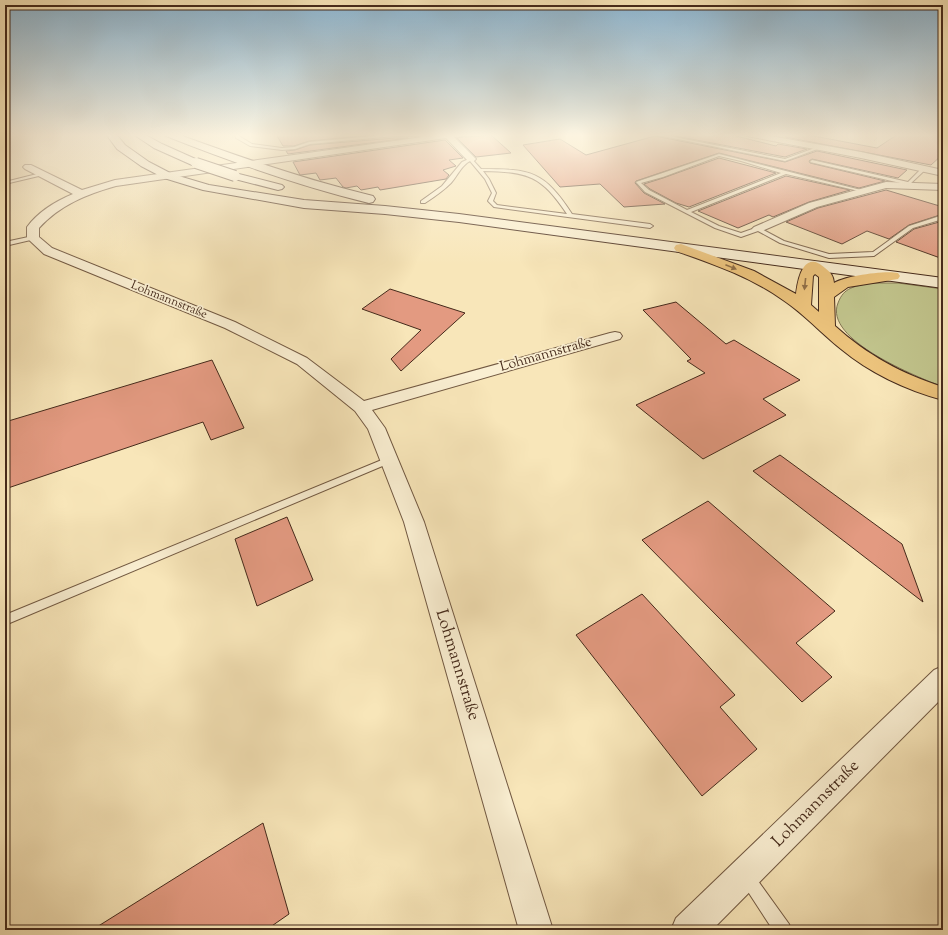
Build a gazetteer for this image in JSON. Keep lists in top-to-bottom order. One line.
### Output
{"streets":{"street":["Lohmannstraße"]}}
